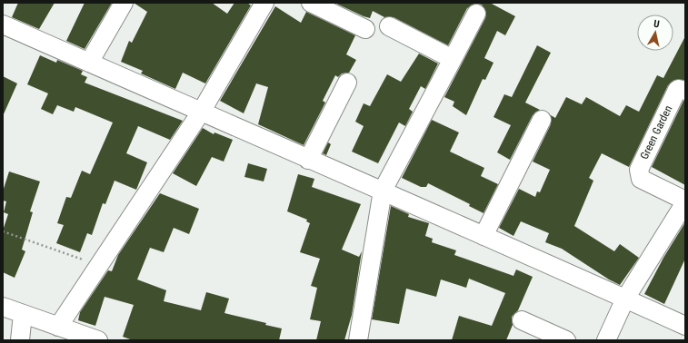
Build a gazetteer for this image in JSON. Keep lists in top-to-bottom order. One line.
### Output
{"streets":{"street":["Green Garden"]},"north":"top"}
